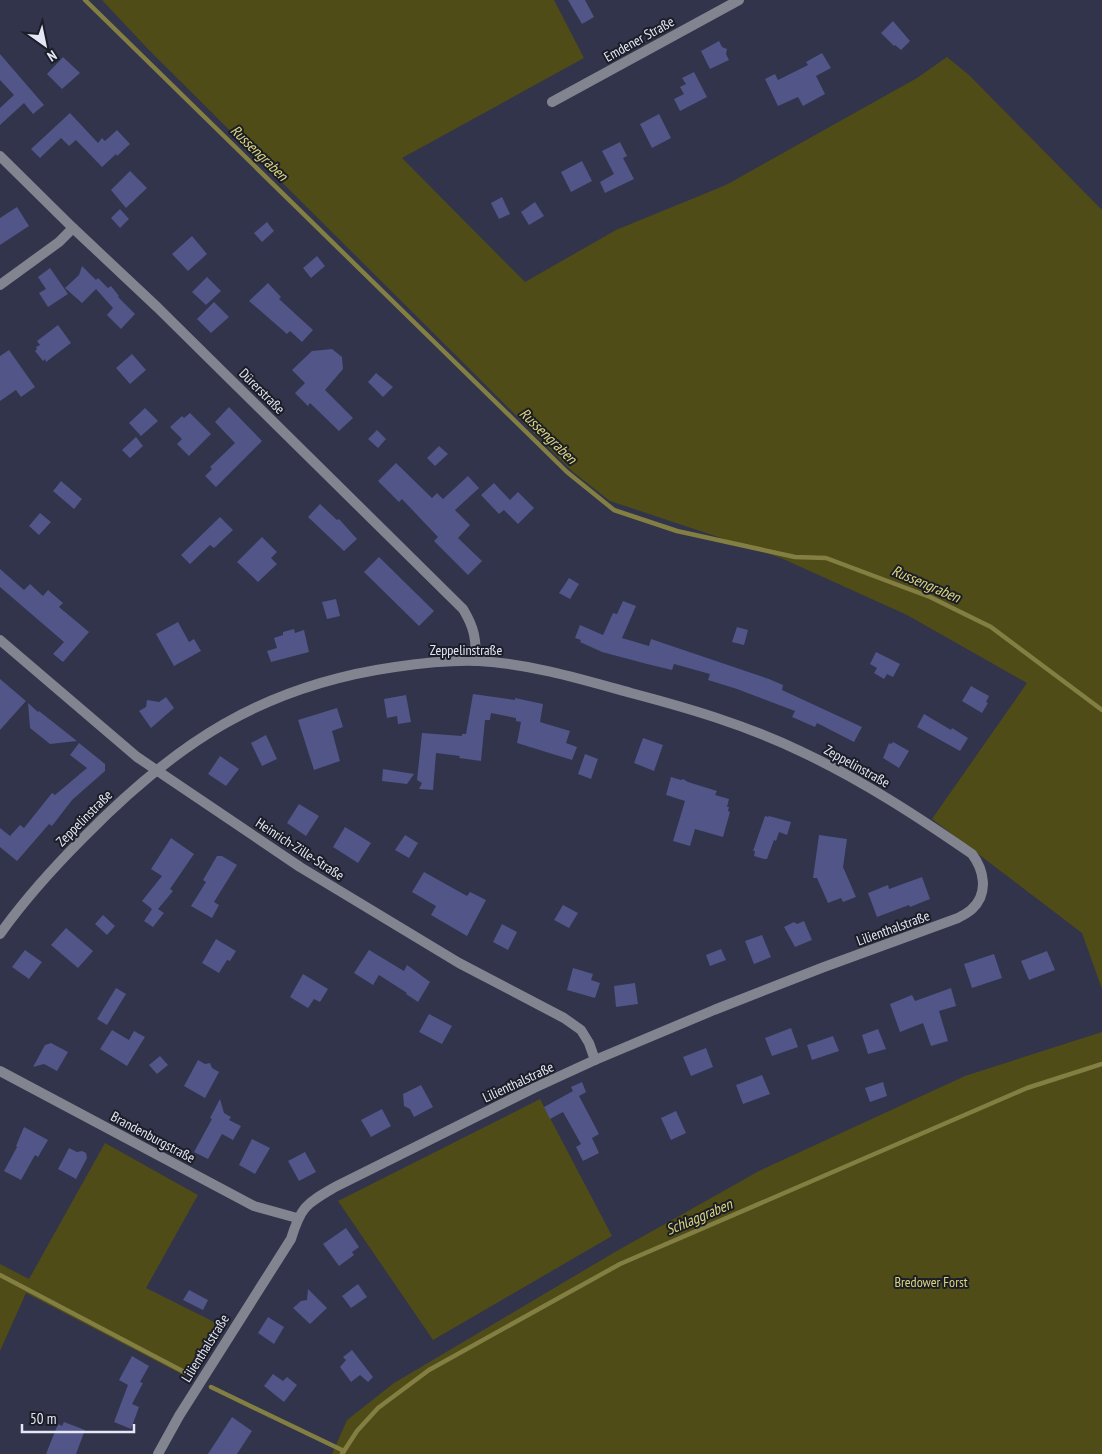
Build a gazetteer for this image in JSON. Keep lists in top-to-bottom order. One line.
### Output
{"streets":{"street":["Emdener Straße","Dürerstraße","Zeppelinstraße","Heinrich-Zille-Straße","Lilienthalstraße","Brandenburgstraße"]},"crossings":[["Dürerstraße","Zeppelinstraße"],["Zeppelinstraße","Heinrich-Zille-Straße"],["Zeppelinstraße","Lilienthalstraße"],["Heinrich-Zille-Straße","Lilienthalstraße"],["Lilienthalstraße","Brandenburgstraße"]],"water":["Russengraben","Schlaggraben"],"parks":["Bredower Forst"],"scale_bar":"50 m","north":"bottom right"}
